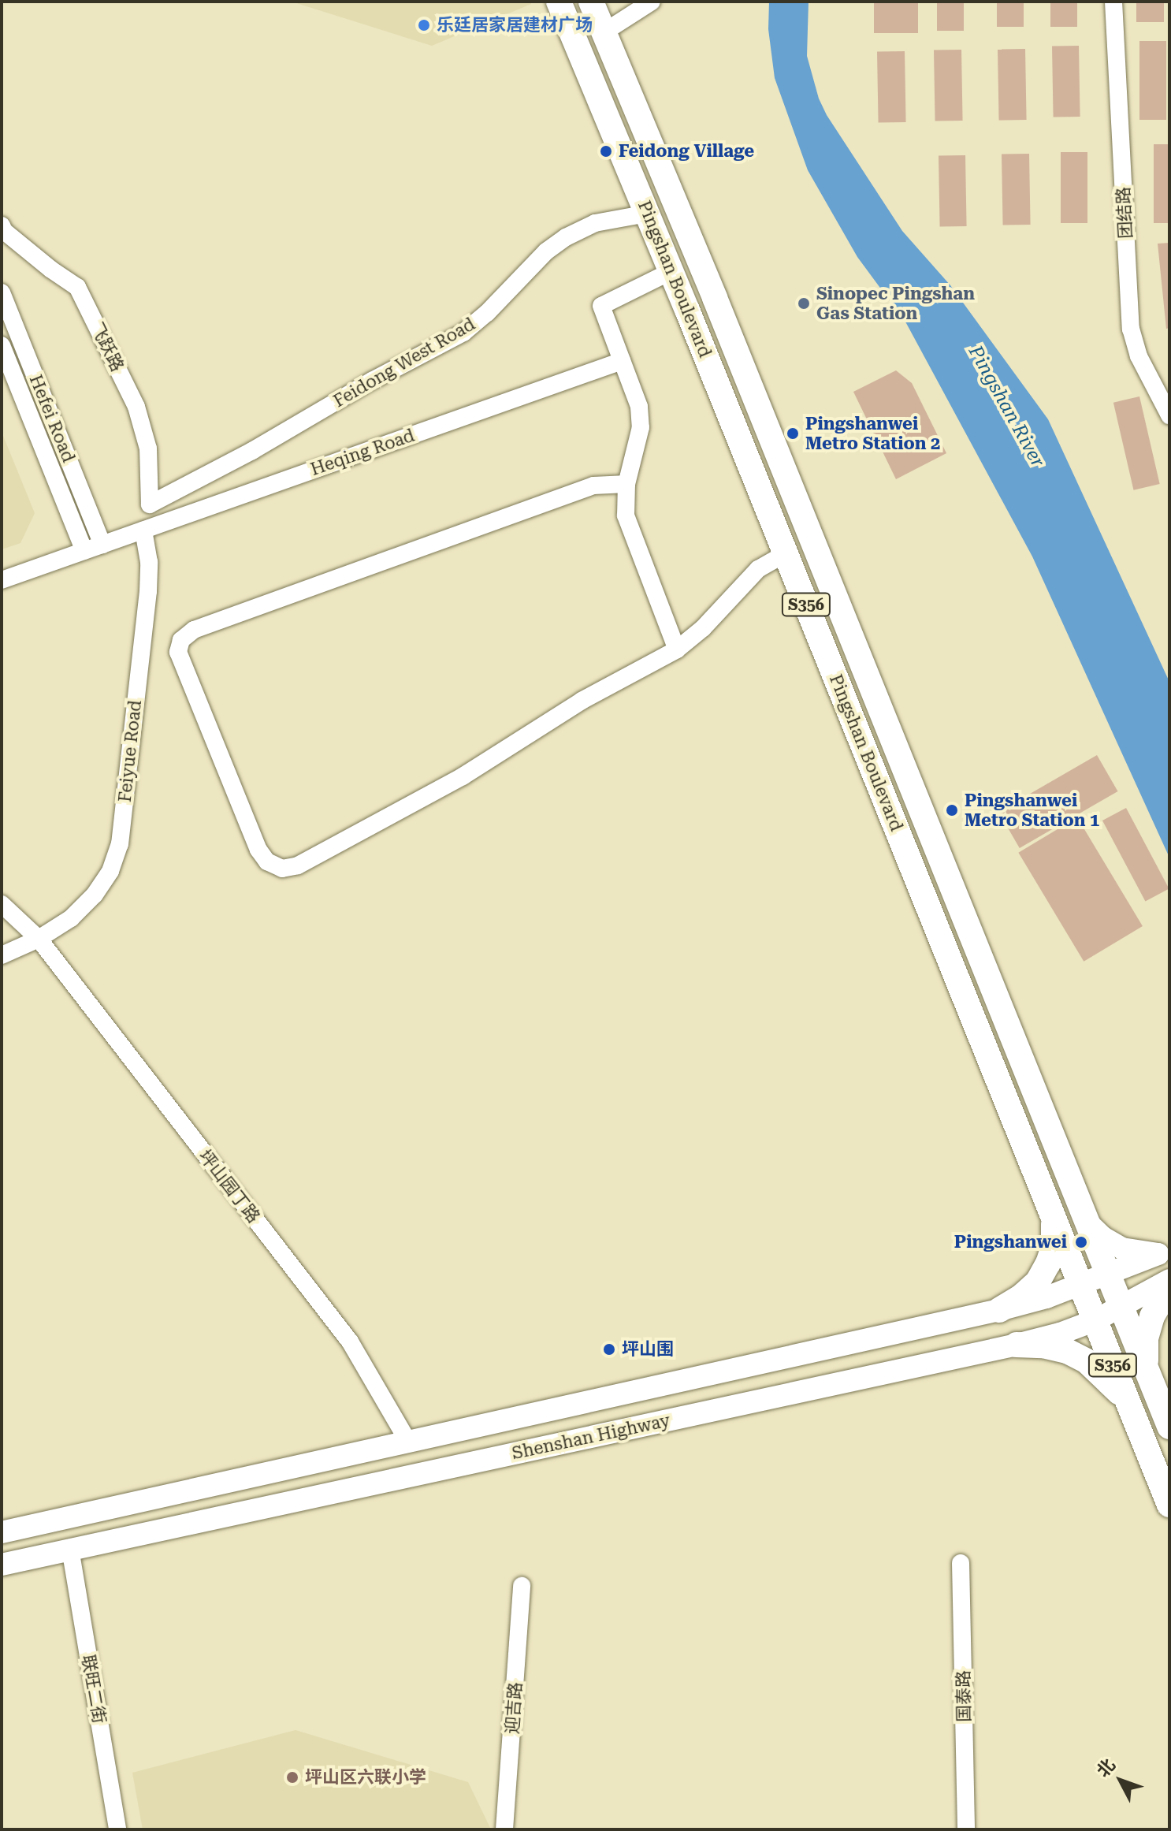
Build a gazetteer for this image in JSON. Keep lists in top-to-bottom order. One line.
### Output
{"streets":{"highway":["Pingshan Boulevard","S356"],"main road":["Shenshan Highway"],"street":["团结路","飞跃路","Feidong West Road","Hefei Road","Heqing Road","Feiyue Road","坪山园丁路","联旺二街","国泰路","迎吉路"]},"crossings":[["Pingshan Boulevard","Feidong West Road"],["Pingshan Boulevard","S356"],["Pingshan Boulevard","Shenshan Highway"],["飞跃路","Feidong West Road"],["Hefei Road","Heqing Road"],["Heqing Road","Feiyue Road"],["S356","Shenshan Highway"],["Feiyue Road","坪山园丁路"],["坪山园丁路","Shenshan Highway"],["Shenshan Highway","联旺二街"]],"water":["Pingshan River"],"places":["乐廷居家居建材广场","Feidong Village","Sinopec Pingshan Gas Station","Pingshanwei Metro Station 2","Pingshanwei Metro Station 1","Pingshanwei","坪山围","坪山区六联小学"],"north":"top left"}
